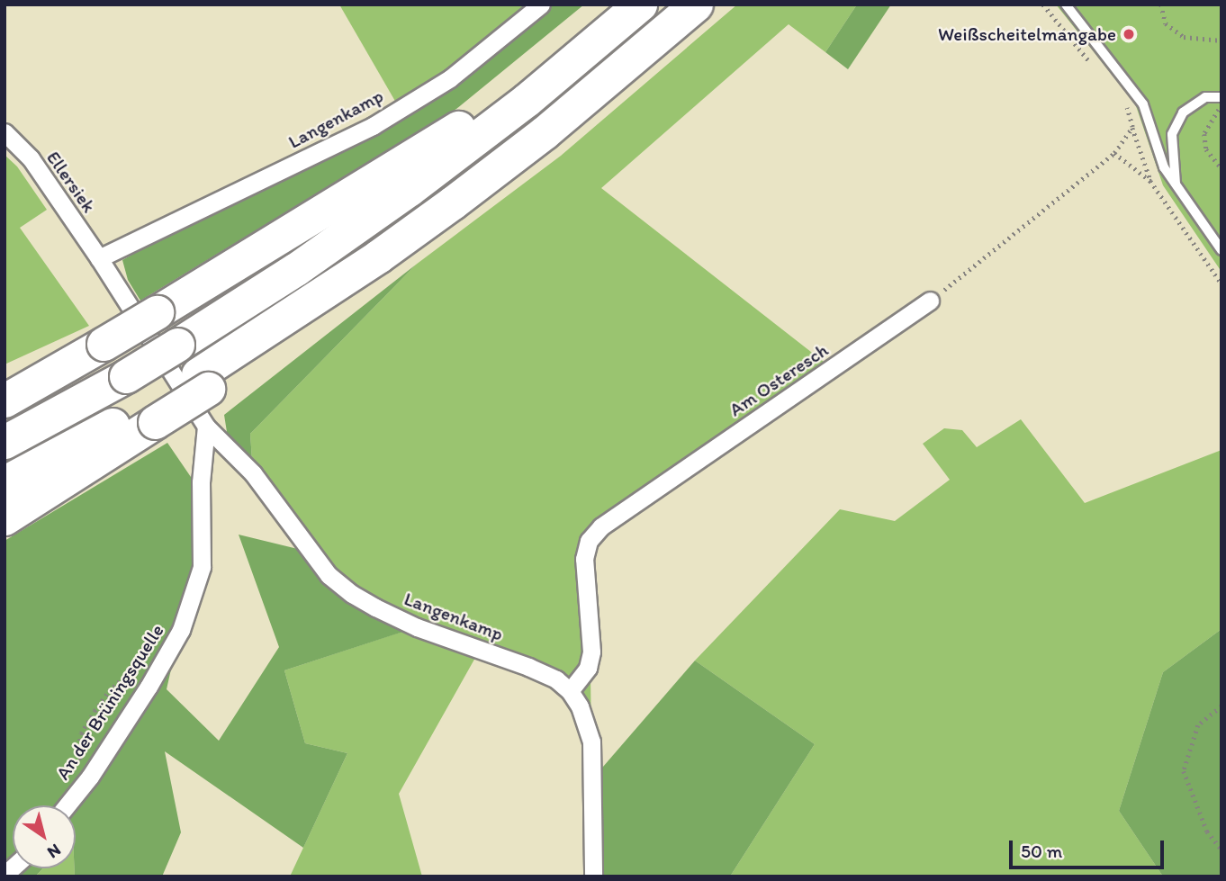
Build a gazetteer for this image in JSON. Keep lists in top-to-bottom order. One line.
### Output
{"streets":{"street":["Langenkamp","Ellersiek","Am Osteresch","An der Brüningsquelle"]},"crossings":[["Langenkamp","Ellersiek"],["Langenkamp","Am Osteresch"],["Langenkamp","An der Brüningsquelle"]],"places":["Weißscheitelmangabe"],"scale_bar":"50 m","north":"bottom right"}
